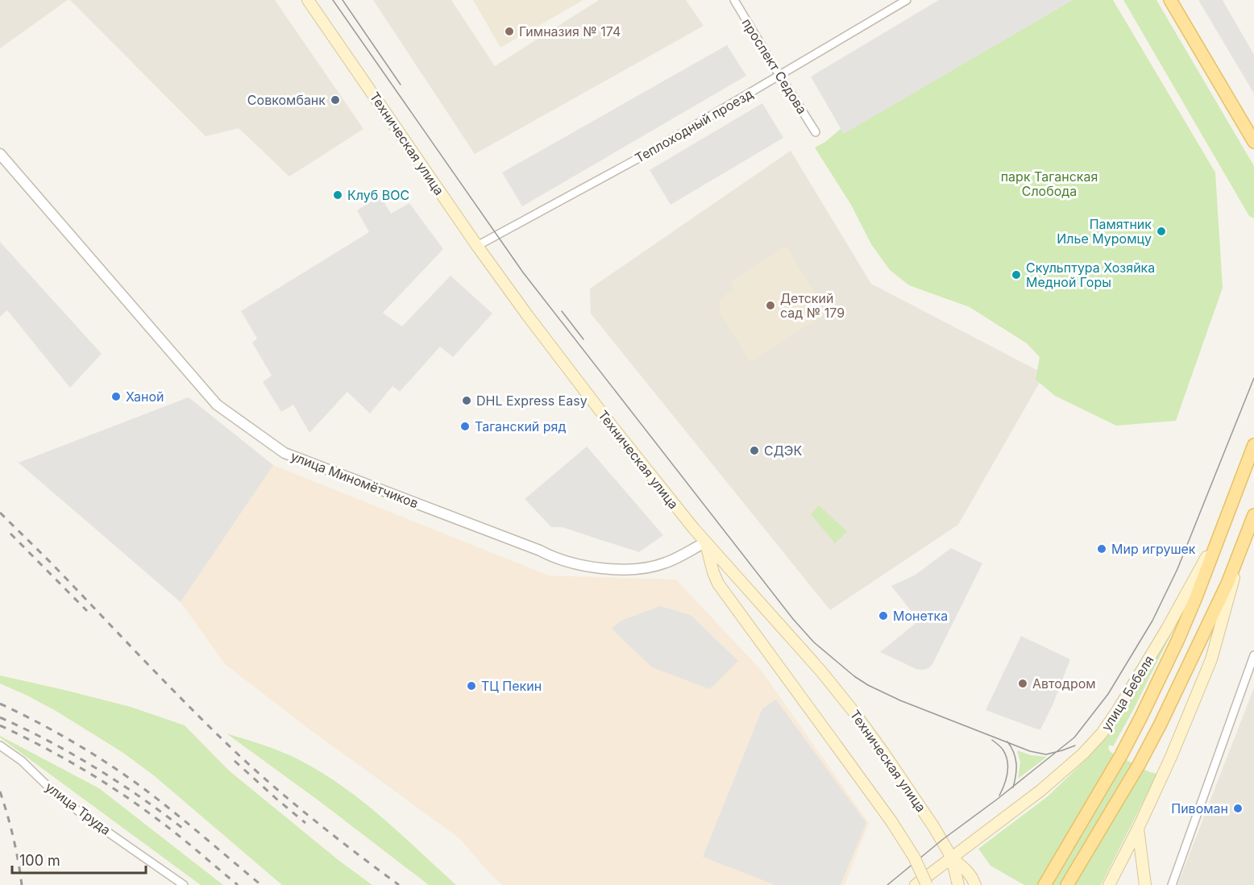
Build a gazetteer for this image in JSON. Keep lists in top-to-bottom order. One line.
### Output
{"streets":{"main road":["Техническая улица","улица Бебеля"],"street":["проспект Седова","Теплоходный проезд","улица Миномётчиков","улица Труда"]},"crossings":[["проспект Седова","Теплоходный проезд"],["Теплоходный проезд","Техническая улица"],["Техническая улица","улица Миномётчиков"],["Техническая улица","улица Бебеля"]],"parks":["парк Таганская Слобода"],"places":["Гимназия № 174","Совкомбанк","Клуб ВОС","Памятник Илье Муромцу","Скульптура Хозяйка Медной Горы","Детский сад № 179","Ханой","DHL Express Easy","Таганский ряд","СДЭК","Мир игрушек","Монетка","Автодром","ТЦ Пекин","Пивоман"],"scale_bar":"100 m"}
